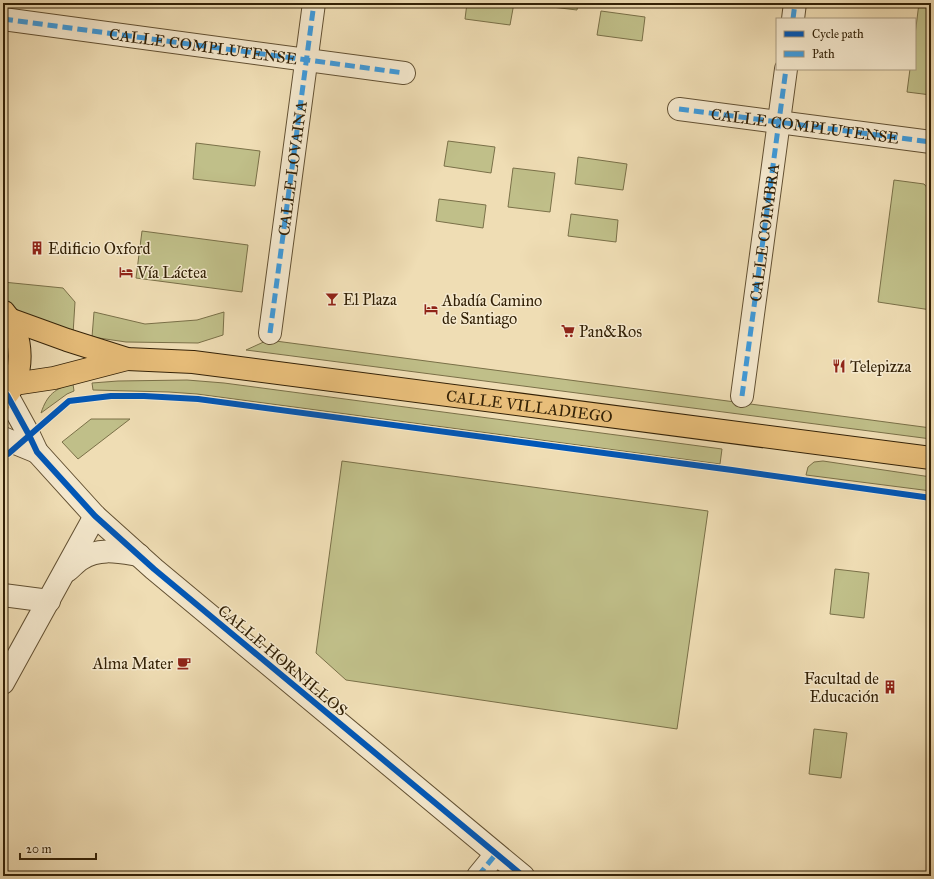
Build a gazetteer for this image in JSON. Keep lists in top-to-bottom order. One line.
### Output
{"streets":{"highway":["CALLE VILLADIEGO"],"street":["CALLE COMPLUTENSE","CALLE LOVAINA","CALLE COIMBRA","CALLE HORNILLOS"]},"crossings":[["CALLE COMPLUTENSE","CALLE LOVAINA"],["CALLE COMPLUTENSE","CALLE COIMBRA"],["CALLE VILLADIEGO","CALLE HORNILLOS"]],"places":{"building":["Edificio Oxford","Facultad de Educación"],"hotel":["Vía Láctea","Abadía Camino de Santiago"],"bar":["El Plaza"],"supermarket":["Pan&Ros"],"restaurant":["Telepizza"],"cafe":["Alma Mater"]},"legend":["Cycle path","Path"],"scale_bar":"20 m"}
